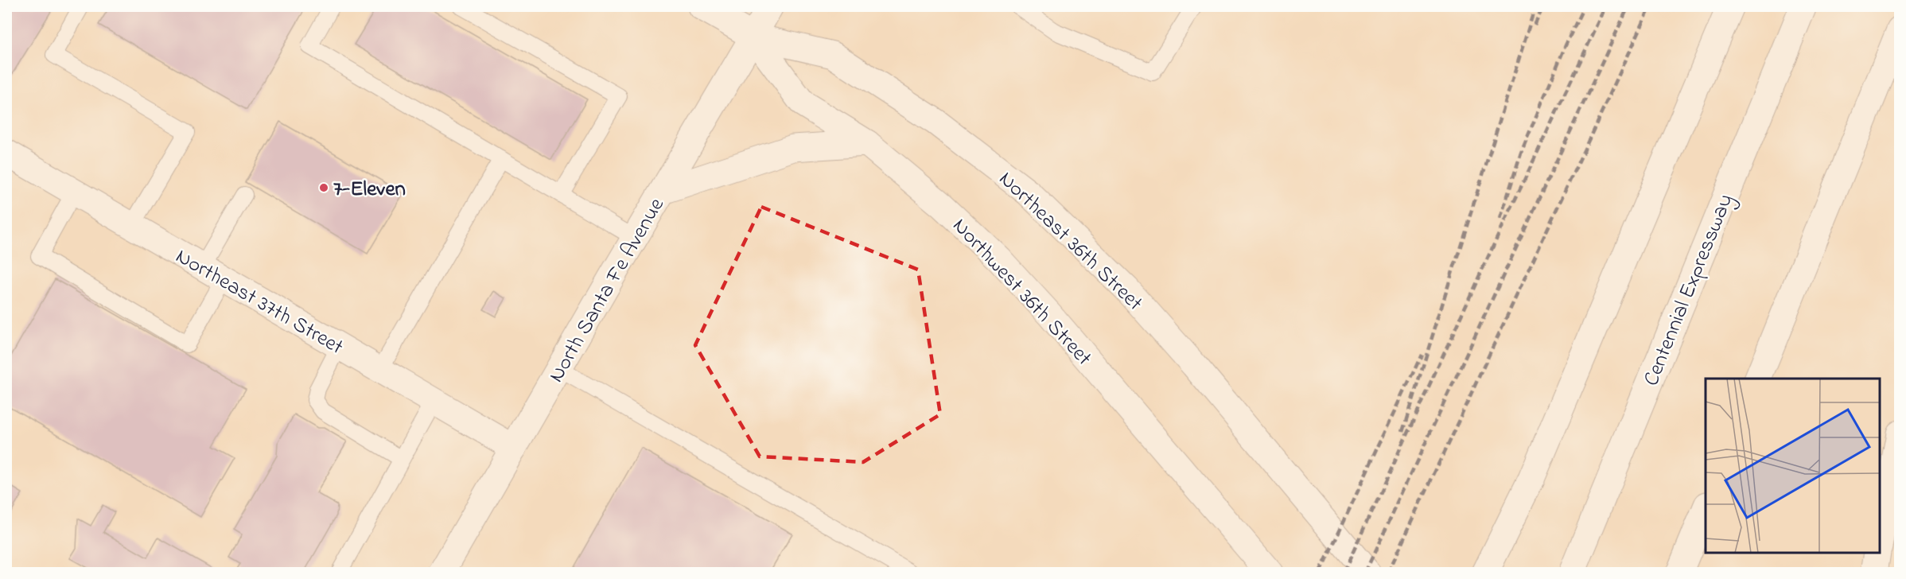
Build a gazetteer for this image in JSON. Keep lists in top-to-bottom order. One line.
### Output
{"streets":{"main road":["Northeast 36th Street","North Santa Fe Avenue","Centennial Expressway","Northwest 36th Street","Northeast 37th Street"]},"crossings":[["Northeast 36th Street","North Santa Fe Avenue"],["Northeast 36th Street","Northwest 36th Street"],["North Santa Fe Avenue","Northwest 36th Street"],["North Santa Fe Avenue","Northeast 37th Street"]],"places":["7-Eleven"]}
